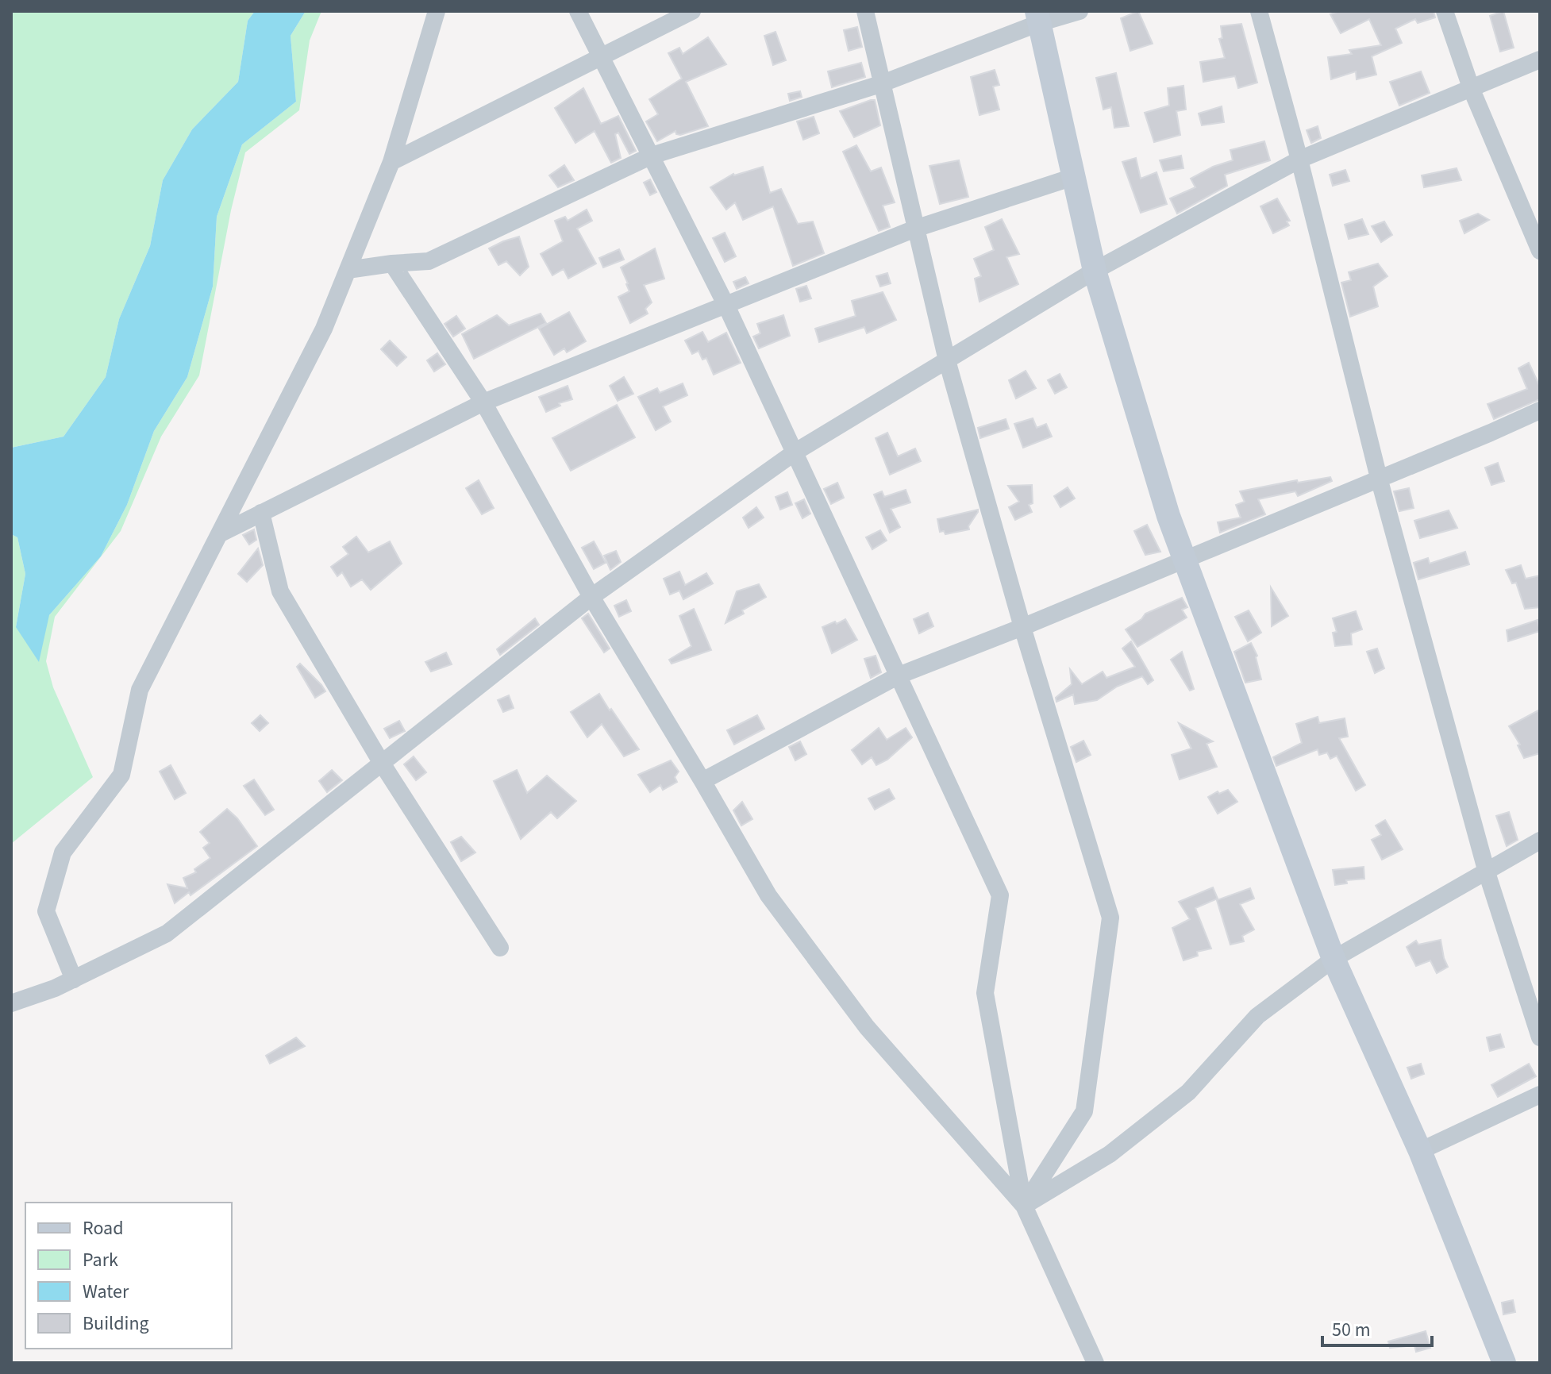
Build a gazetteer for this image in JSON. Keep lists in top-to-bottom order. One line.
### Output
{"legend":["Road","Park","Water","Building"],"scale_bar":"50 m"}
